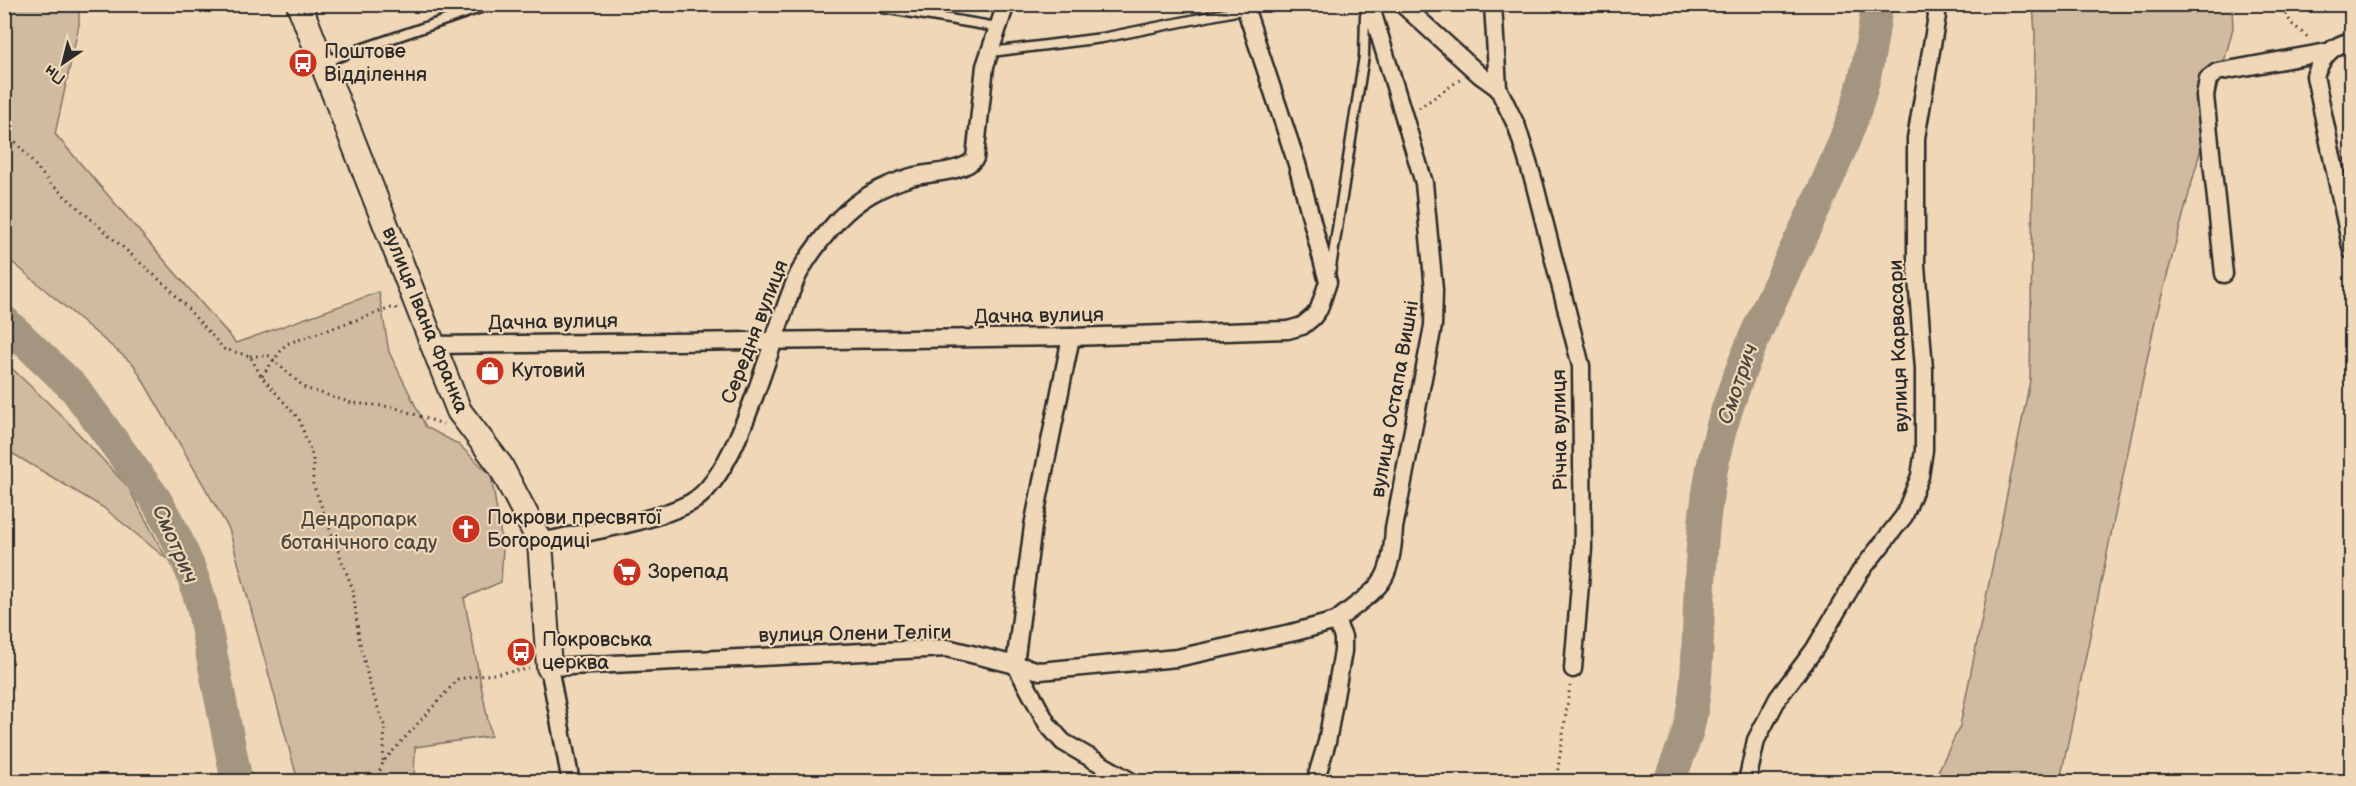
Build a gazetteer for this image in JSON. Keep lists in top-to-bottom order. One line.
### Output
{"streets":{"street":["Дачна вулиця","вулиця Івана Франка","Середня вулиця","вулиця Карвасари","вулиця Остапа Вишні","Річна вулиця","вулиця Олени Теліги"]},"crossings":[["Дачна вулиця","вулиця Івана Франка"],["Дачна вулиця","Середня вулиця"],["вулиця Івана Франка","Середня вулиця"],["вулиця Івана Франка","вулиця Олени Теліги"],["вулиця Остапа Вишні","вулиця Олени Теліги"]],"water":["Смотрич"],"parks":["Дендропарк ботанічного саду"],"places":{"bus stop":["Поштове Відділення","Покровська церква"],"shop":["Кутовий"],"church":["Покрови пресвятої Богородиці"],"supermarket":["Зорепад"]},"north":"bottom left"}
